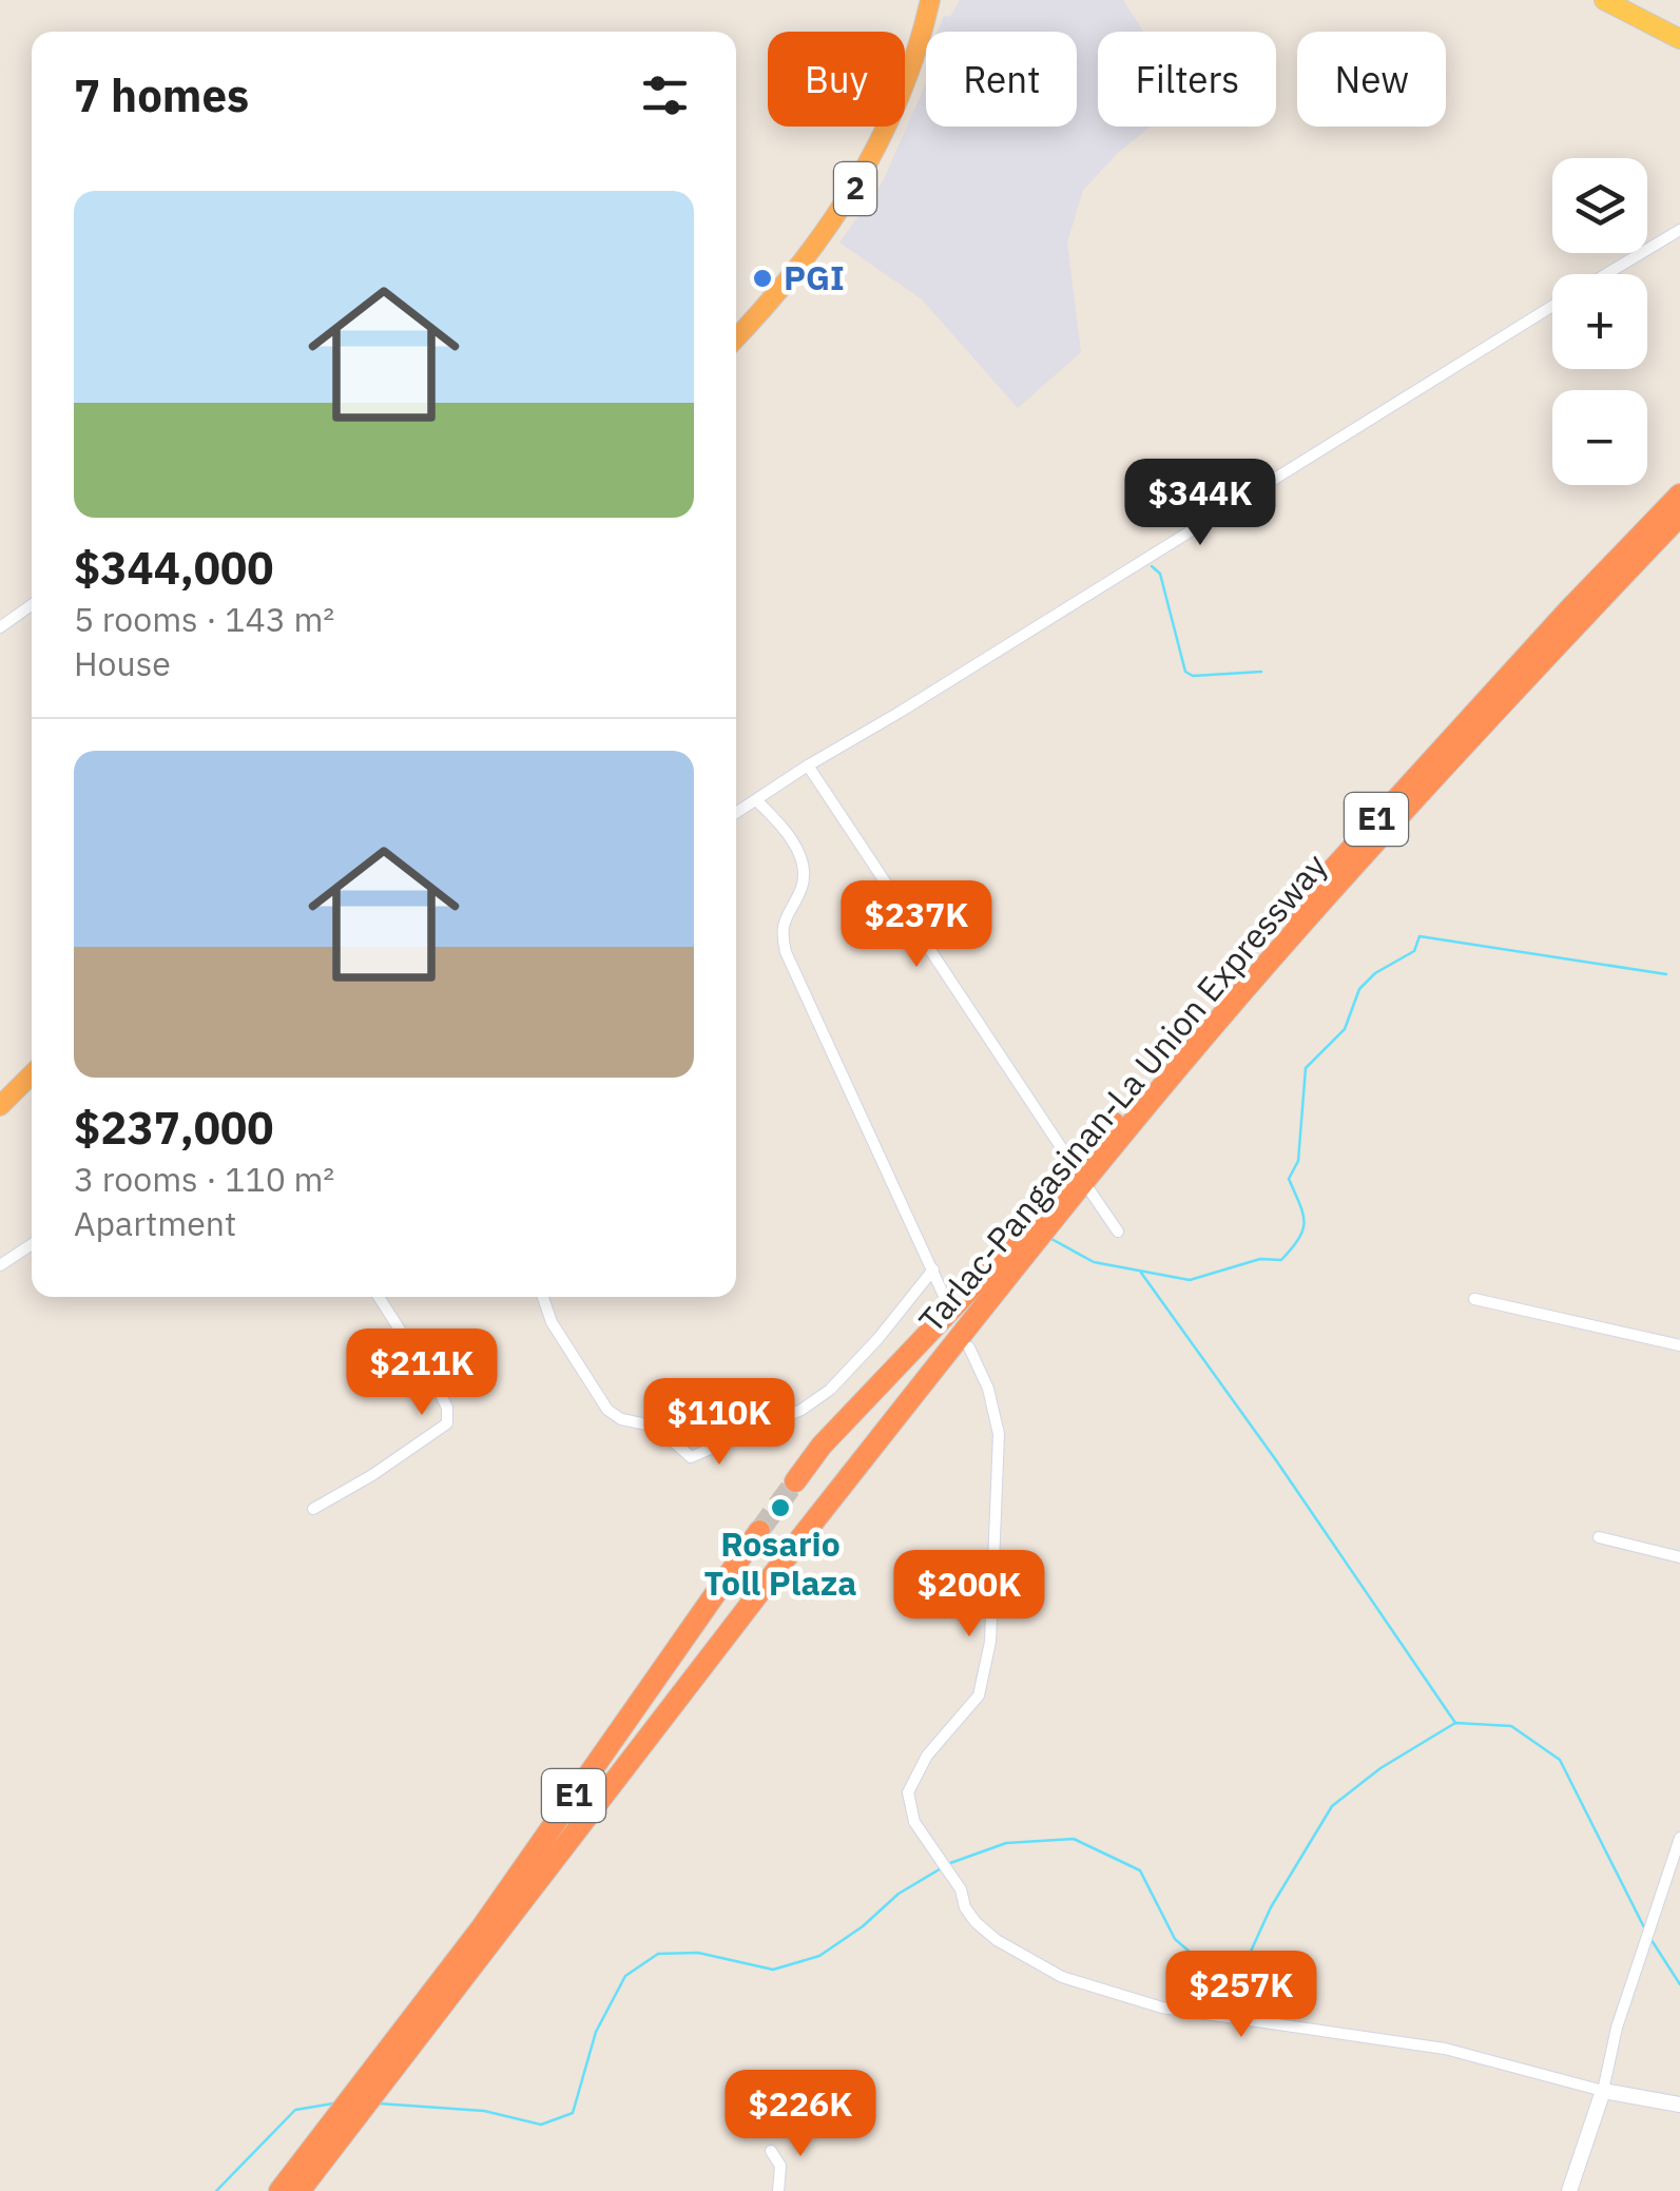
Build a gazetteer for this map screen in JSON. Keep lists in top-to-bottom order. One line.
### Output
{"streets":{"highway":["2","E1","Tarlac-Pangasinan-La Union Expressway"]},"places":["PGI","Rosario Toll Plaza"],"page":{"chip":["Buy","Rent","Filters","New"],"heading":"7 homes","map_buttons":["+","−"],"list":[{"name":"$344,000","note":"5 rooms · 143 m² · House"},{"name":"$237,000","note":"3 rooms · 110 m² · Apartment"}],"price":["$344K","$237K","$211K","$110K","$200K","$257K","$226K"]}}
